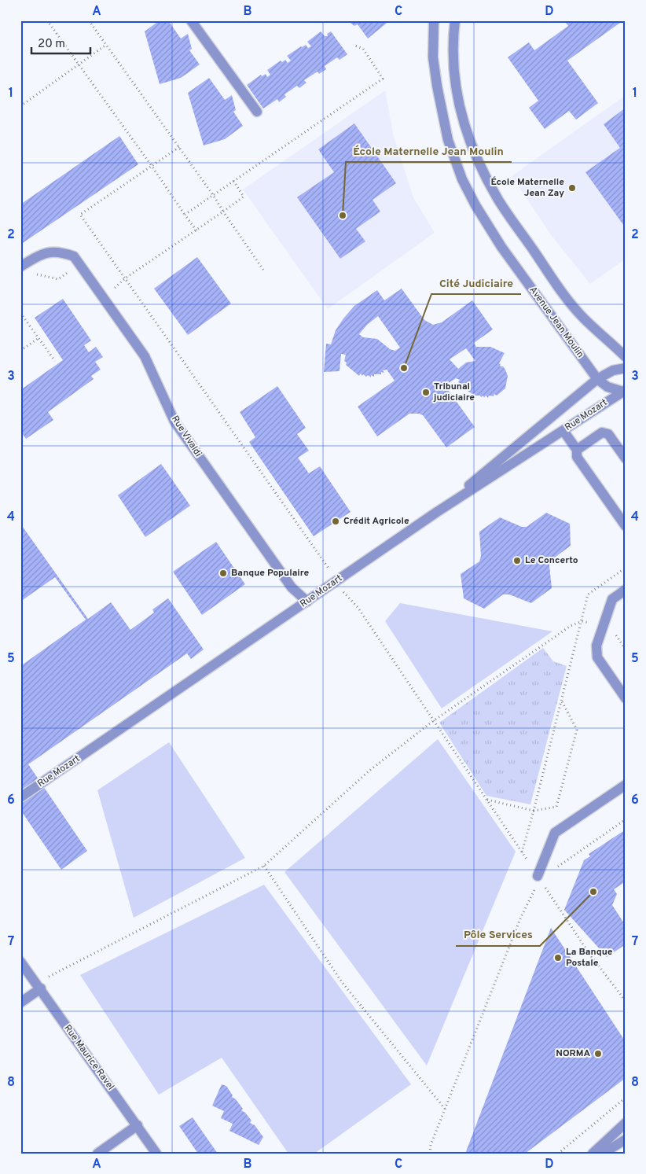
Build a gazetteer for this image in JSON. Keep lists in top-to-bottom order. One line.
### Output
{"streets":{"street":["Avenue Jean Moulin","Rue Mozart","Rue Vivaldi","Rue Maurice Ravel"]},"crossings":[["Avenue Jean Moulin","Rue Mozart"],["Rue Mozart","Rue Vivaldi"]],"places":["École Maternelle Jean Zay","École Maternelle Jean Moulin","Cité Judiciaire","Tribunal judiciaire","Crédit Agricole","Le Concerto","Banque Populaire","Pôle Services","La Banque Postale","NORMA"],"scale_bar":"20 m","grid":{"columns":["A","B","C","D"],"rows":["1","2","3","4","5","6","7","8"]}}
